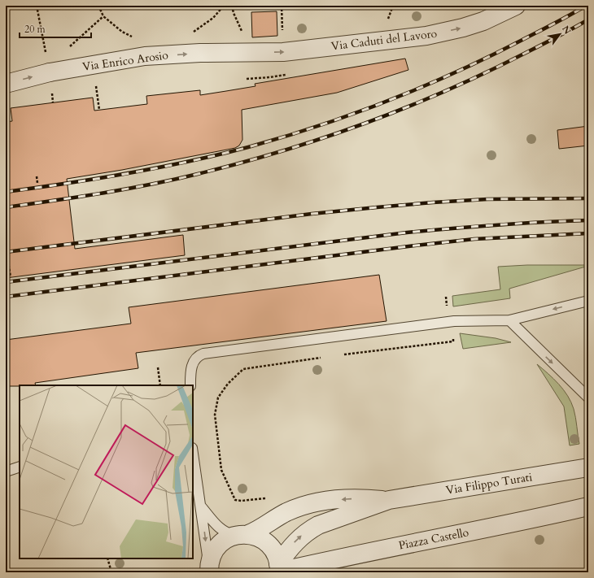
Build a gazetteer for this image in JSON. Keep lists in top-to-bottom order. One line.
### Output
{"streets":{"street":["Via Caduti del Lavoro","Via Enrico Arosio","Via Filippo Turati","Piazza Castello"]},"crossings":[["Via Caduti del Lavoro","Via Enrico Arosio"],["Via Filippo Turati","Piazza Castello"]],"one_way":["Via Caduti del Lavoro","Via Enrico Arosio"],"scale_bar":"20 m","north":"top right"}
